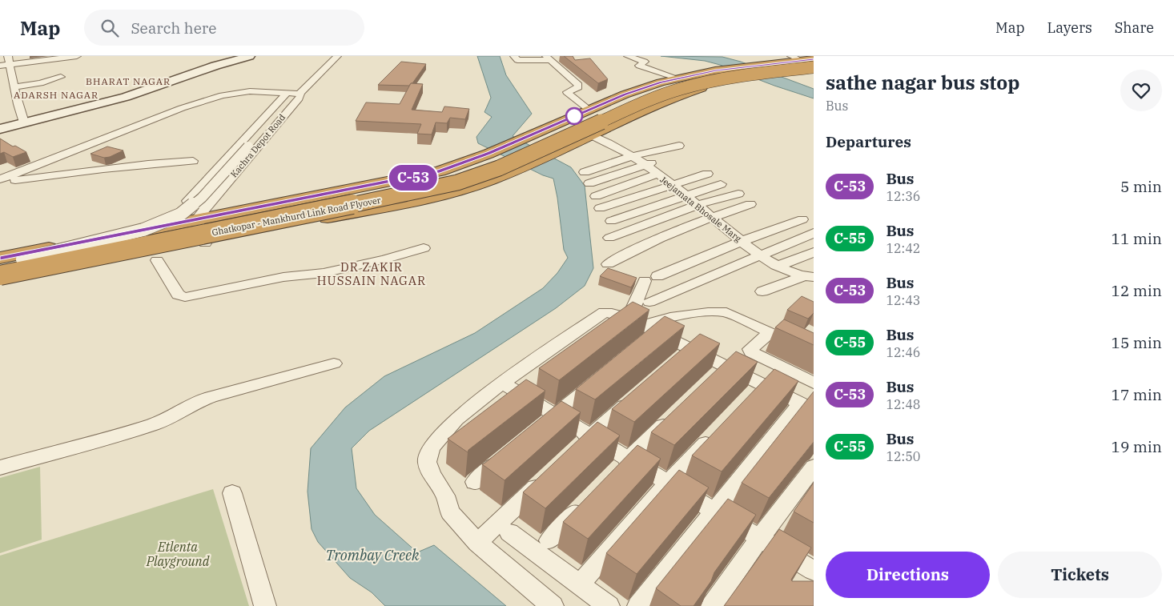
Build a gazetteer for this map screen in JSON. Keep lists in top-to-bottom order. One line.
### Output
{"streets":{"highway":["Ghatkopar - Mankhurd Link Road Flyover"],"street":["Kachra Depot Road","Jeejamata Bhosale Marg"]},"crossings":[["Kachra Depot Road","Ghatkopar - Mankhurd Link Road Flyover"]],"districts":["BHARAT NAGAR","ADARSH NAGAR","DR ZAKIR HUSSAIN NAGAR"],"water":["Trombay Creek"],"parks":["Etlenta Playground"],"lines":["bus line C-53"],"page":{"header":"Map","search":"Search here","nav":["Map","Layers","Share"],"on_map":"C-53","heading":[["sathe nagar bus stop","Bus"],"Departures"],"list":[{"mark":"C-53","name":"Bus","note":"12:36","value":"5 min"},{"mark":"C-55","name":"Bus","note":"12:42","value":"11 min"},{"mark":"C-53","name":"Bus","note":"12:43","value":"12 min"},{"mark":"C-55","name":"Bus","note":"12:46","value":"15 min"},{"mark":"C-53","name":"Bus","note":"12:48","value":"17 min"},{"mark":"C-55","name":"Bus","note":"12:50","value":"19 min"}],"buttons":["Directions","Tickets"]}}
